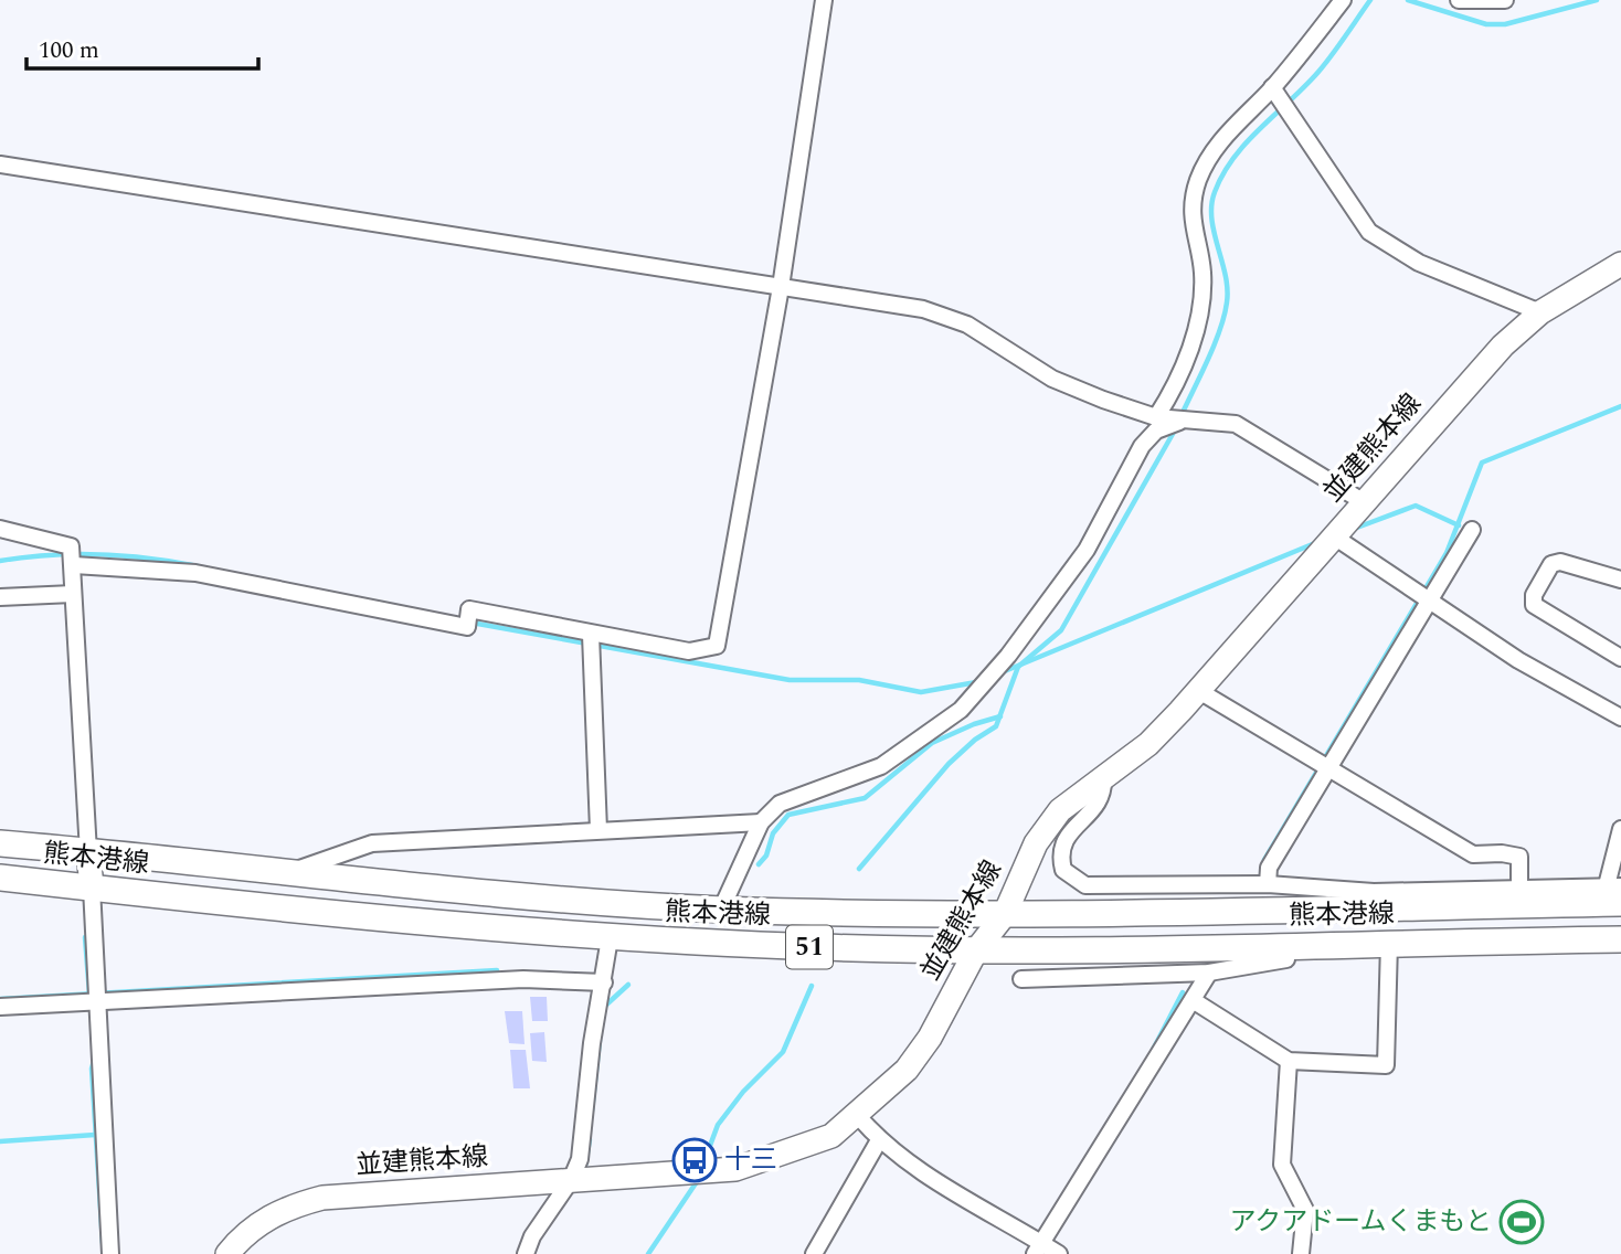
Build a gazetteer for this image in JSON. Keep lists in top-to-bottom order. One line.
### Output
{"streets":{"main road":["並建熊本線","熊本港線","51"]},"crossings":[["並建熊本線","熊本港線"]],"places":{"bus stop":["十三"],"sports":["アクアドームくまもと"]},"scale_bar":"100 m"}
